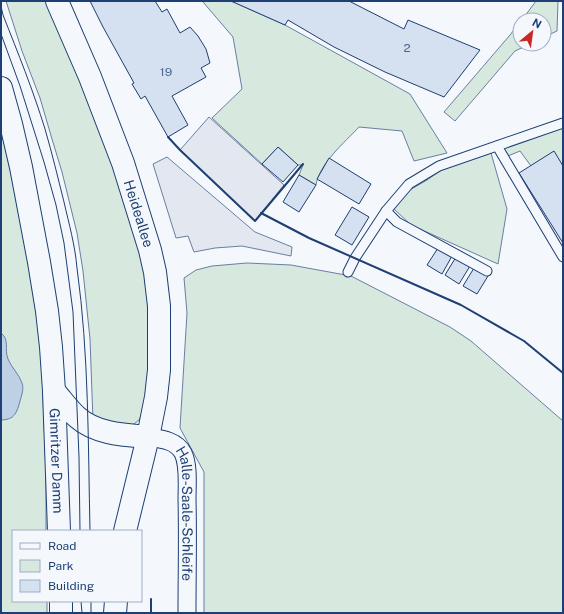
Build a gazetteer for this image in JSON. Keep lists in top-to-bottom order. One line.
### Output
{"streets":{"main road":["Heideallee","Gimritzer Damm"],"street":["Halle-Saale-Schleife"]},"crossings":[["Heideallee","Halle-Saale-Schleife"]],"house_numbers":["2","19"],"legend":["Road","Park","Building"],"north":"top right"}
